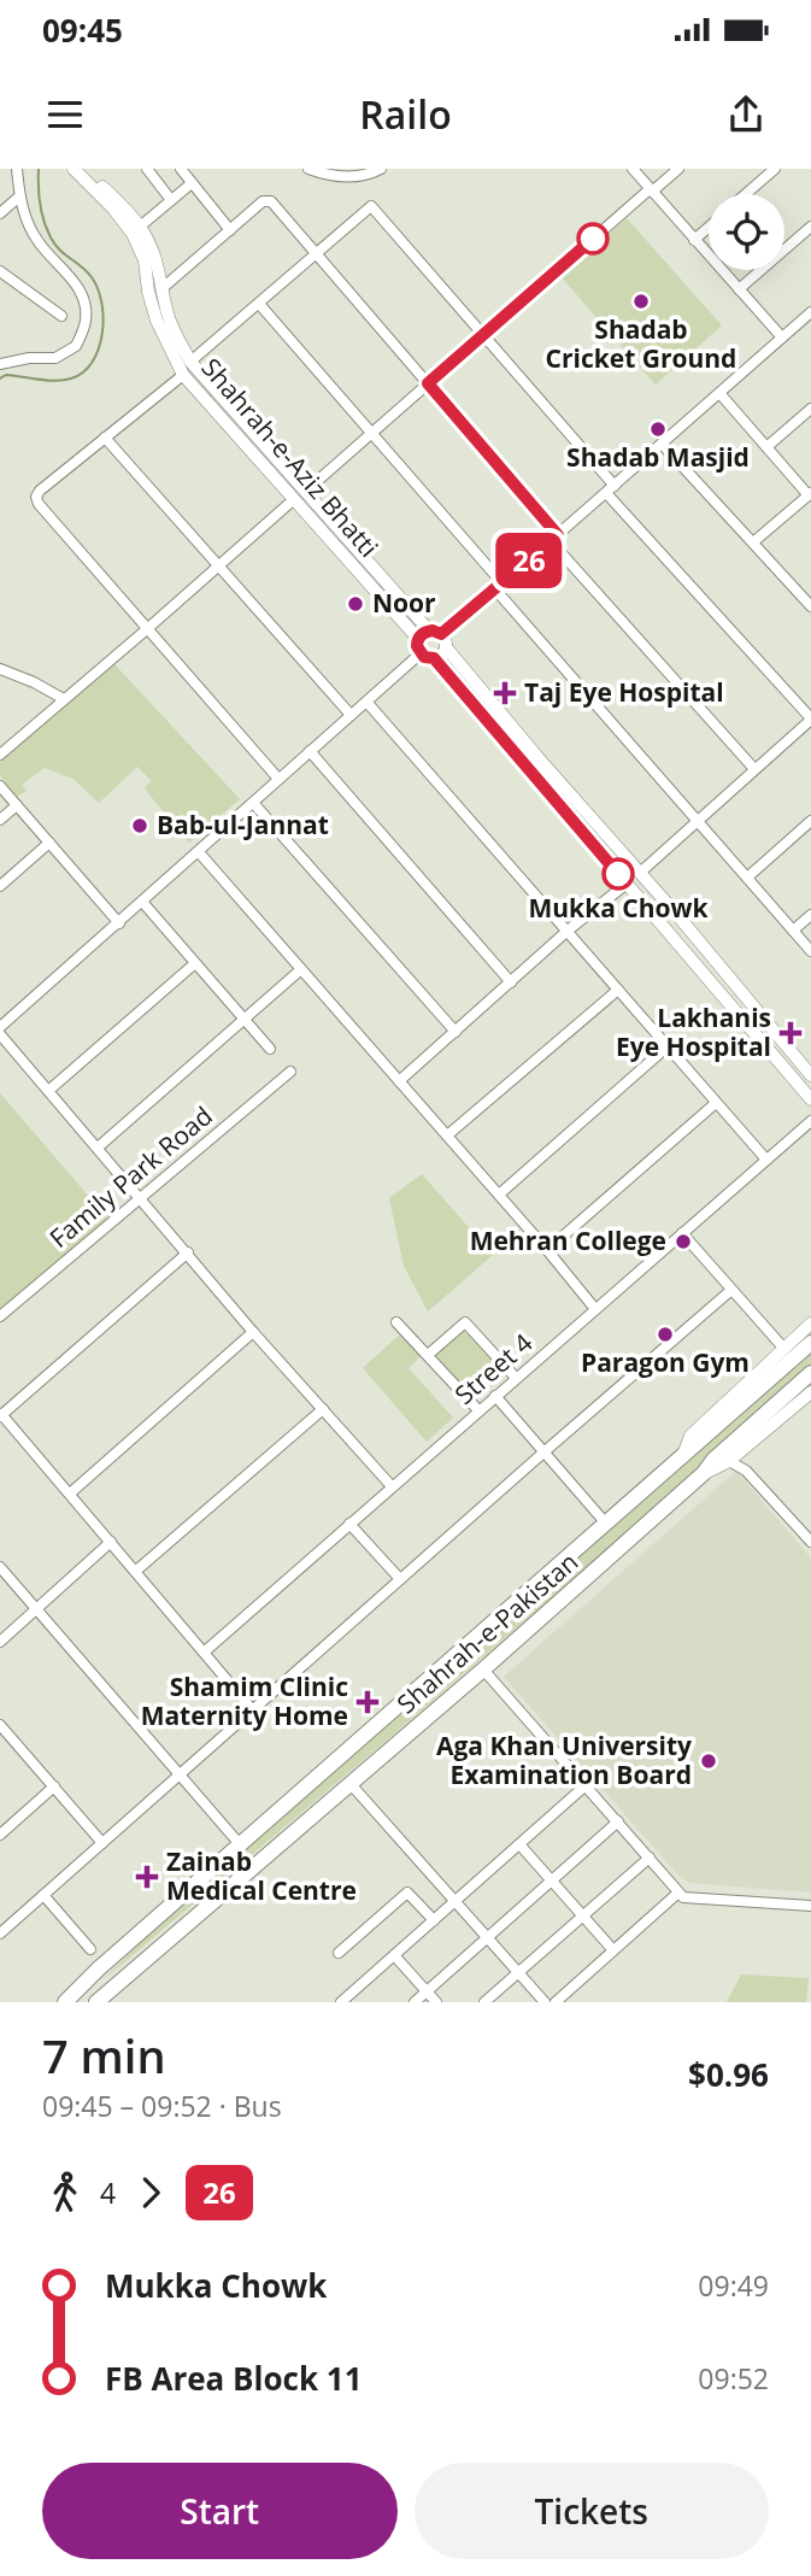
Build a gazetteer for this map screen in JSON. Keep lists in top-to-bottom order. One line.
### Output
{"streets":{"highway":["Shahrah-e-Pakistan"],"main road":["Shahrah-e-Aziz Bhatti"],"street":["Family Park Road","Street 4"]},"places":{"other":["Shadab Cricket Ground","Shadab Masjid","Noor","Bab-ul-Jannat","Mukka Chowk","Mehran College","Paragon Gym","Aga Khan University Examination Board"],"health":["Taj Eye Hospital","Lakhanis Eye Hospital","Shamim Clinic Maternity Home","Zainab Medical Centre"]},"lines":["bus line 26"],"page":{"status":"09:45","header":"Railo","on_map":"26","heading":["7 min","09:45 – 09:52 · Bus","$0.96"],"legs":["4","26"],"list":[{"name":"Mukka Chowk","value":"09:49"},{"name":"FB Area Block 11","value":"09:52"}],"buttons":["Start","Tickets"]}}
